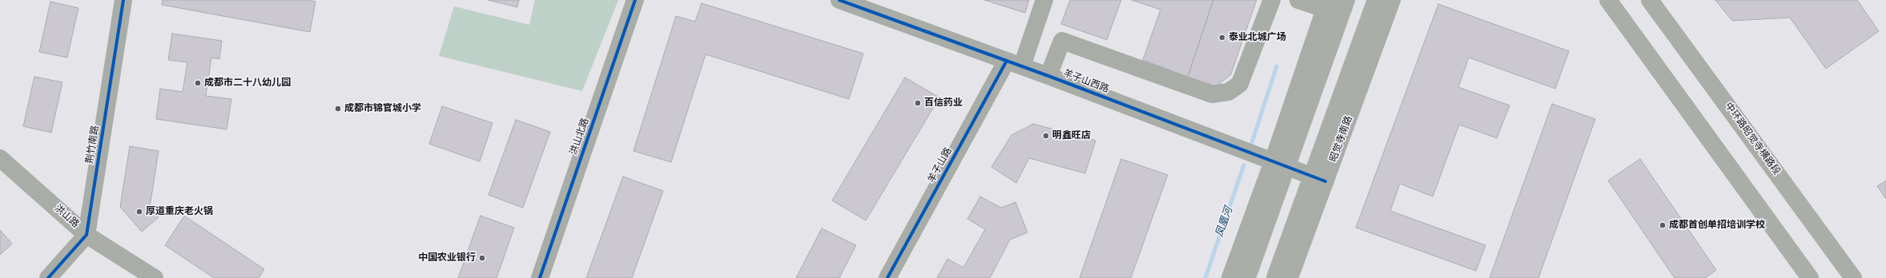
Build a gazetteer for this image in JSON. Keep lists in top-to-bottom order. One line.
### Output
{"streets":{"main road":["昭觉寺南路","中环路昭觉寺横路段"],"street":["羊子山西路","洪山北路","荆竹南路","羊子山路","洪山路"]},"crossings":[["羊子山西路","昭觉寺南路"],["羊子山西路","羊子山路"],["荆竹南路","洪山路"]],"water":["凤凰河"],"places":["泰业北城广场","成都市二十八幼儿园","百信药业","成都市锦官城小学","明鑫旺店","厚道重庆老火锅","成都首创单招培训学校","中国农业银行"]}
